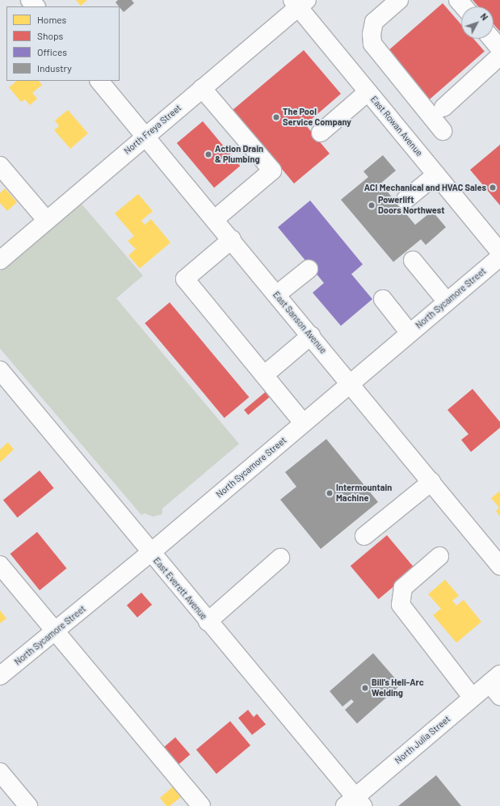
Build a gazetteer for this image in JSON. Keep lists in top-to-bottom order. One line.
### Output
{"streets":{"street":["East Rowan Avenue","North Freya Street","North Sycamore Street","East Sanson Avenue","East Everett Avenue","North Julia Street"]},"crossings":[["East Rowan Avenue","North Freya Street"],["North Freya Street","East Sanson Avenue"],["North Sycamore Street","East Sanson Avenue"],["North Sycamore Street","East Everett Avenue"],["East Everett Avenue","North Julia Street"]],"places":["The Pool Service Company","Action Drain & Plumbing","ACI Mechanical and HVAC Sales","Powerlift Doors Northwest","Intermountain Machine","Bill's Heli-Arc Welding"],"legend":["Homes","Shops","Offices","Industry"],"north":"top right"}
